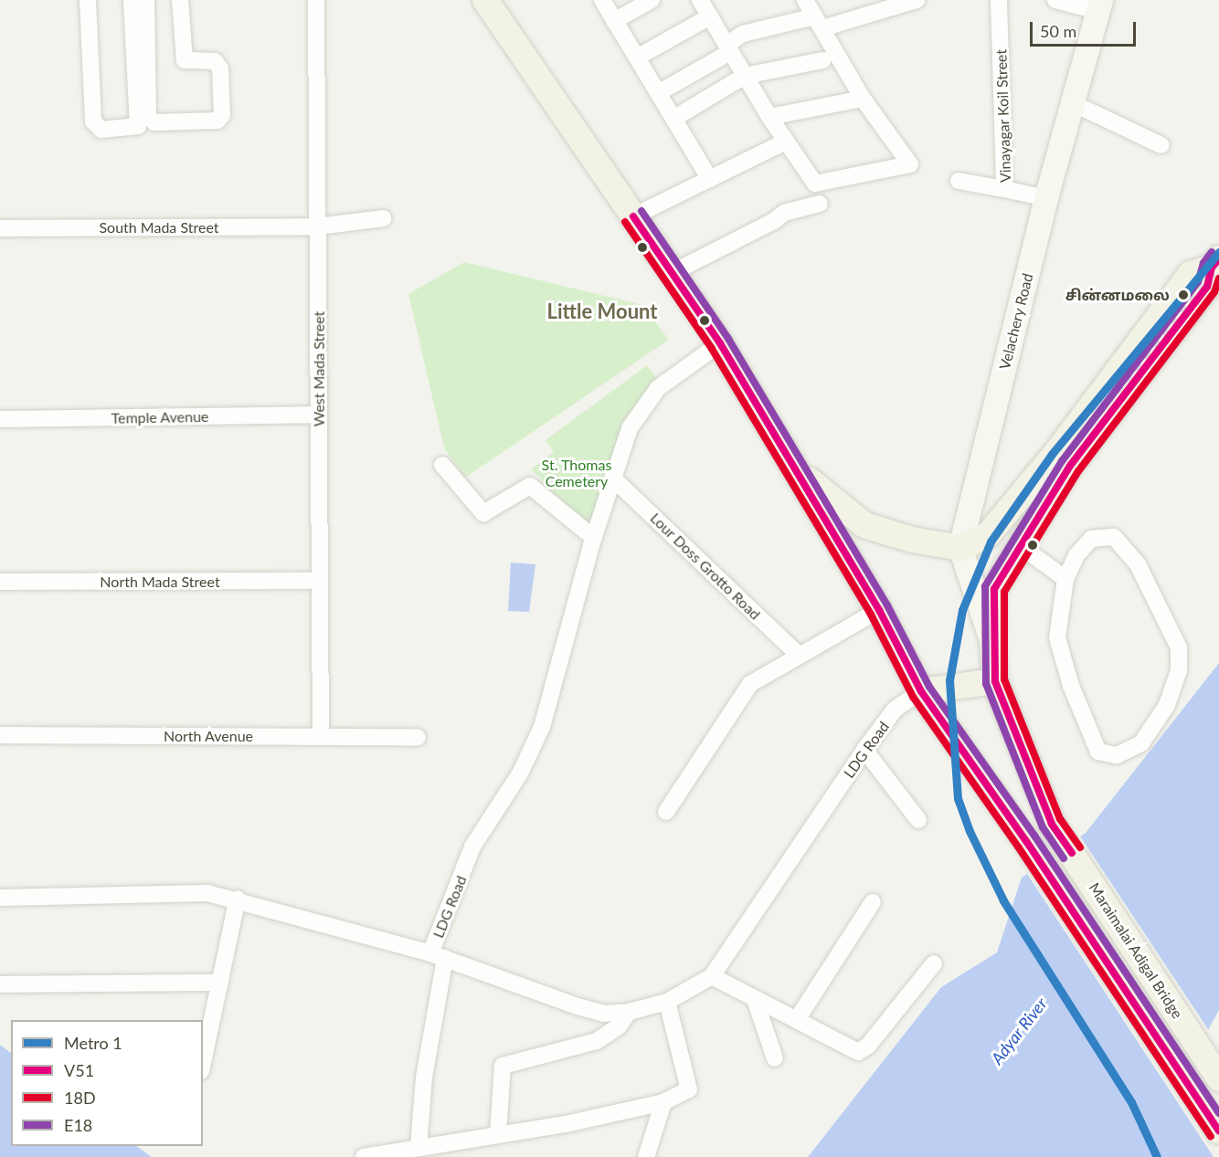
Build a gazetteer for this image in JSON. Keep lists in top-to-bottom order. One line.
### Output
{"streets":{"main road":["Velachery Road","Maraimalai Adigal Bridge"],"street":["Vinayagar Koil Street","South Mada Street","West Mada Street","Temple Avenue","Lour Doss Grotto Road","North Mada Street","North Avenue","LDG Road"]},"crossings":[["Vinayagar Koil Street","Velachery Road"],["South Mada Street","West Mada Street"],["West Mada Street","Temple Avenue"],["West Mada Street","North Mada Street"],["West Mada Street","North Avenue"],["Lour Doss Grotto Road","LDG Road"],["LDG Road","Maraimalai Adigal Bridge"]],"districts":["Little Mount"],"water":["Adyar River"],"parks":["St. Thomas Cemetery"],"places":["சின்னமலை"],"lines":["transit line E18","transit line V51","transit line 18D","metro line 1"],"legend":["Metro 1","V51","18D","E18"],"scale_bar":"50 m"}
